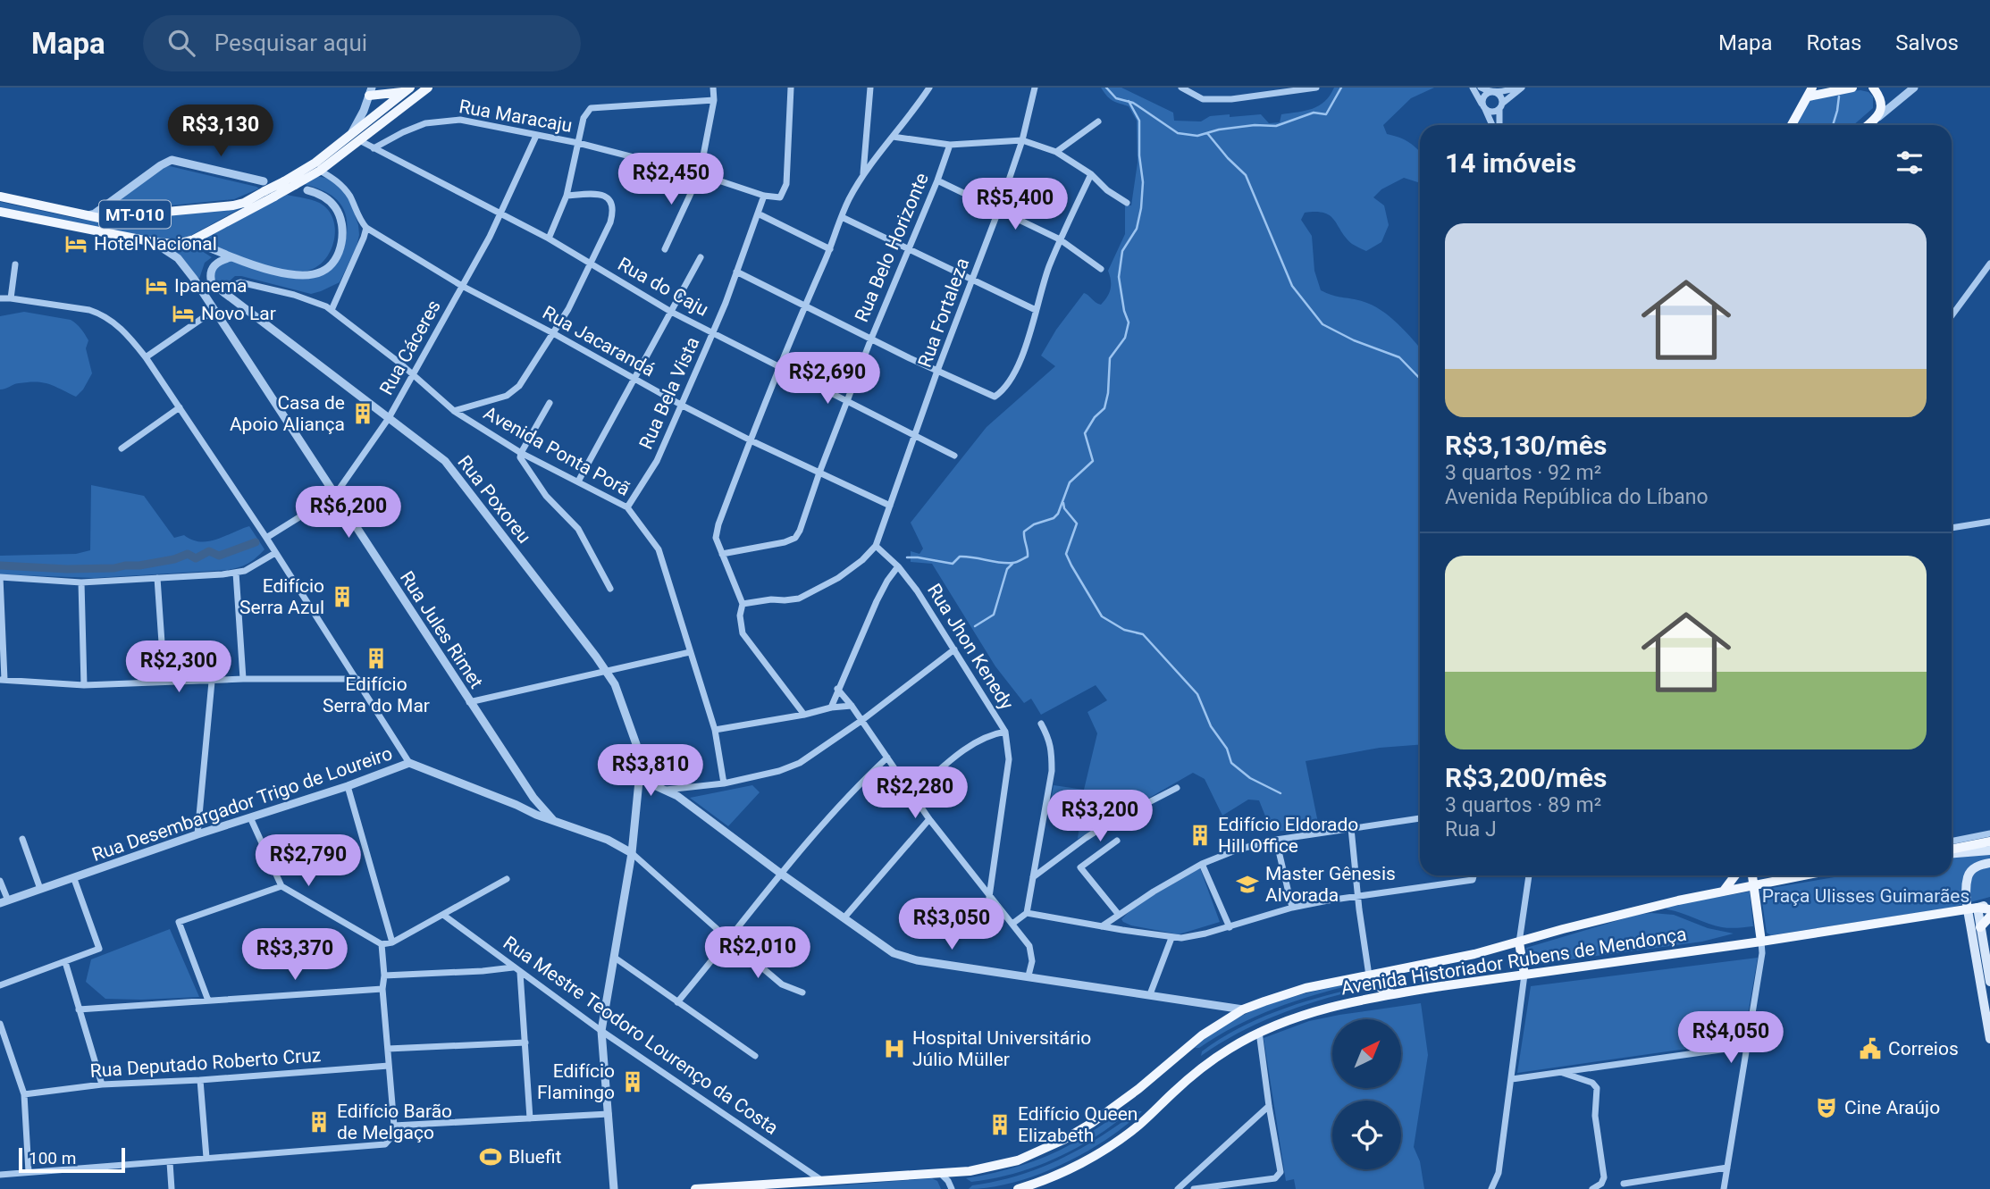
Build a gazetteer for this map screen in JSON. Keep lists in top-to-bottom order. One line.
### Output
{"streets":{"main road":["MT-010","Avenida Historiador Rubens de Mendonça"],"street":["Rua Maracaju","Rua Belo Horizonte","Rua do Caju","Rua Fortaleza","Rua Jacarandá","Rua Cáceres","Rua Bela Vista","Avenida Ponta Porã","Rua Poxoreu","Rua Jules Rimet","Rua Jhon Kenedy","Rua Desembargador Trigo de Loureiro","Rua Mestre Teodoro Lourenço da Costa","Rua Deputado Roberto Cruz"]},"crossings":[["Rua Maracaju","Rua do Caju"],["Rua Maracaju","Rua Cáceres"],["Rua Maracaju","Rua Bela Vista"],["MT-010","Rua do Caju"],["MT-010","Rua Jacarandá"],["MT-010","Rua Jules Rimet"],["Rua Belo Horizonte","Rua do Caju"],["Rua Belo Horizonte","Rua Jacarandá"],["Rua do Caju","Rua Fortaleza"],["Rua do Caju","Rua Cáceres"],["Rua do Caju","Rua Bela Vista"],["Rua Fortaleza","Rua Jacarandá"],["Rua Fortaleza","Rua Jhon Kenedy"],["Rua Jacarandá","Rua Cáceres"],["Rua Jacarandá","Rua Bela Vista"],["Rua Cáceres","Avenida Ponta Porã"],["Rua Cáceres","Rua Poxoreu"],["Rua Cáceres","Rua Jules Rimet"],["Rua Bela Vista","Avenida Ponta Porã"],["Avenida Ponta Porã","Rua Poxoreu"],["Rua Poxoreu","Rua Desembargador Trigo de Loureiro"],["Rua Poxoreu","Rua Mestre Teodoro Lourenço da Costa"],["Rua Jules Rimet","Rua Desembargador Trigo de Loureiro"],["Avenida Historiador Rubens de Mendonça","Rua Mestre Teodoro Lourenço da Costa"]],"parks":["Praça Ulisses Guimarães"],"places":{"hotel":["Hotel Nacional","Ipanema","Novo Lar"],"building":["Casa de Apoio Aliança","Edifício Serra Azul","Edifício Serra do Mar","Edifício Eldorado Hill Office","Edifício Flamingo","Edifício Barão de Melgaço","Edifício Queen Elizabeth"],"school or university":["Master Gênesis Alvorada"],"hospital":["Hospital Universitário Júlio Müller"],"public building":["Correios"],"theatre":["Cine Araújo"],"sports":["Bluefit"]},"scale_bar":"100 m","north":"top right","page":{"header":"Mapa","search":"Pesquisar aqui","nav":["Mapa","Rotas","Salvos"],"price":["R$3,130","R$2,450","R$5,400","R$2,690","R$6,200","R$2,300","R$3,810","R$2,280","R$3,200","R$2,790","R$3,050","R$2,010","R$3,370","R$4,050"],"heading":"14 imóveis","list":[{"name":"R$3,130/mês","note":"3 quartos · 92 m² · Avenida República do Líbano"},{"name":"R$3,200/mês","note":"3 quartos · 89 m² · Rua J"}],"scale":"100 m"}}
